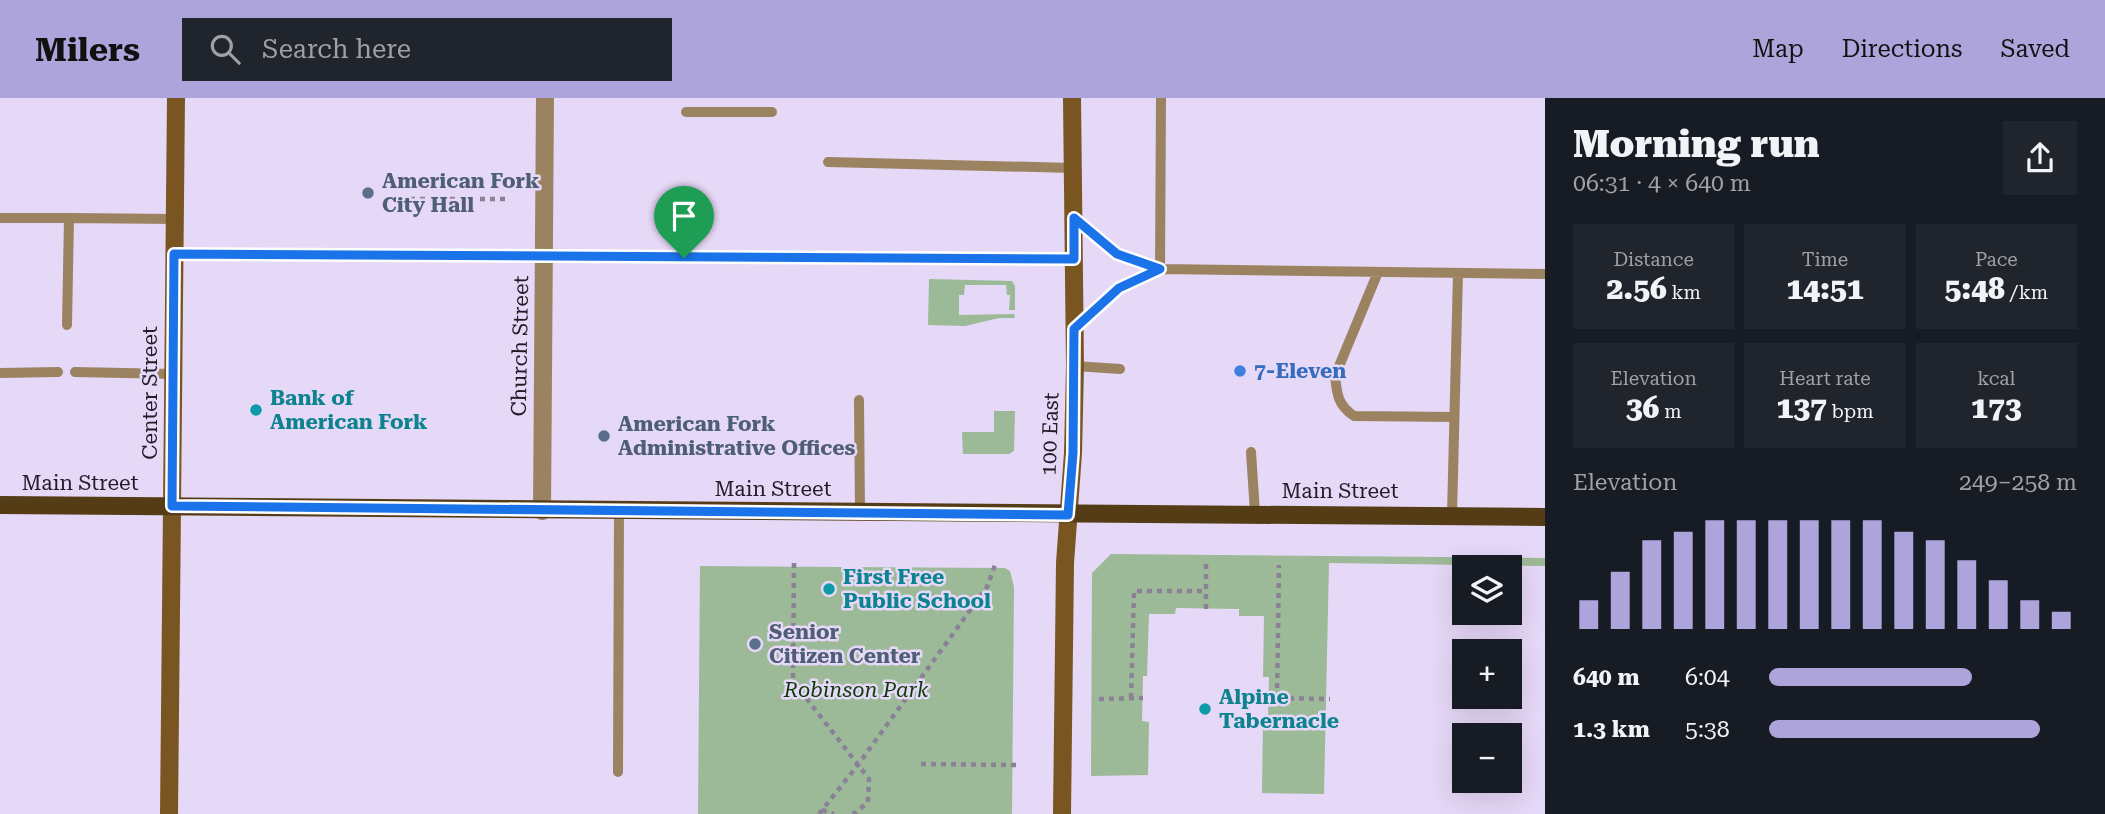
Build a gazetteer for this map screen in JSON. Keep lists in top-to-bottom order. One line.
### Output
{"streets":{"main road":["Main Street"],"street":["Church Street","Center Street","100 East"]},"crossings":[["Church Street","Main Street"],["Center Street","Main Street"],["100 East","Main Street"]],"parks":["Robinson Park"],"places":["American Fork City Hall","7-Eleven","Bank of American Fork","American Fork Administrative Offices","First Free Public School","Senior Citizen Center","Alpine Tabernacle"],"page":{"header":"Milers","search":"Search here","nav":["Map","Directions","Saved"],"heading":["Morning run","06:31 · 4 × 640 m"],"stats":[["Distance","2.56 km"],["Time","14:51"],["Pace","5:48 /km"],["Elevation","36 m"],["Heart rate","137 bpm"],["kcal","173"]],"chart":["Elevation","249–258 m"],"map_buttons":["+","−"],"list":[{"name":"640 m","note":"6:04"},{"name":"1.3 km","note":"5:38"}]}}
